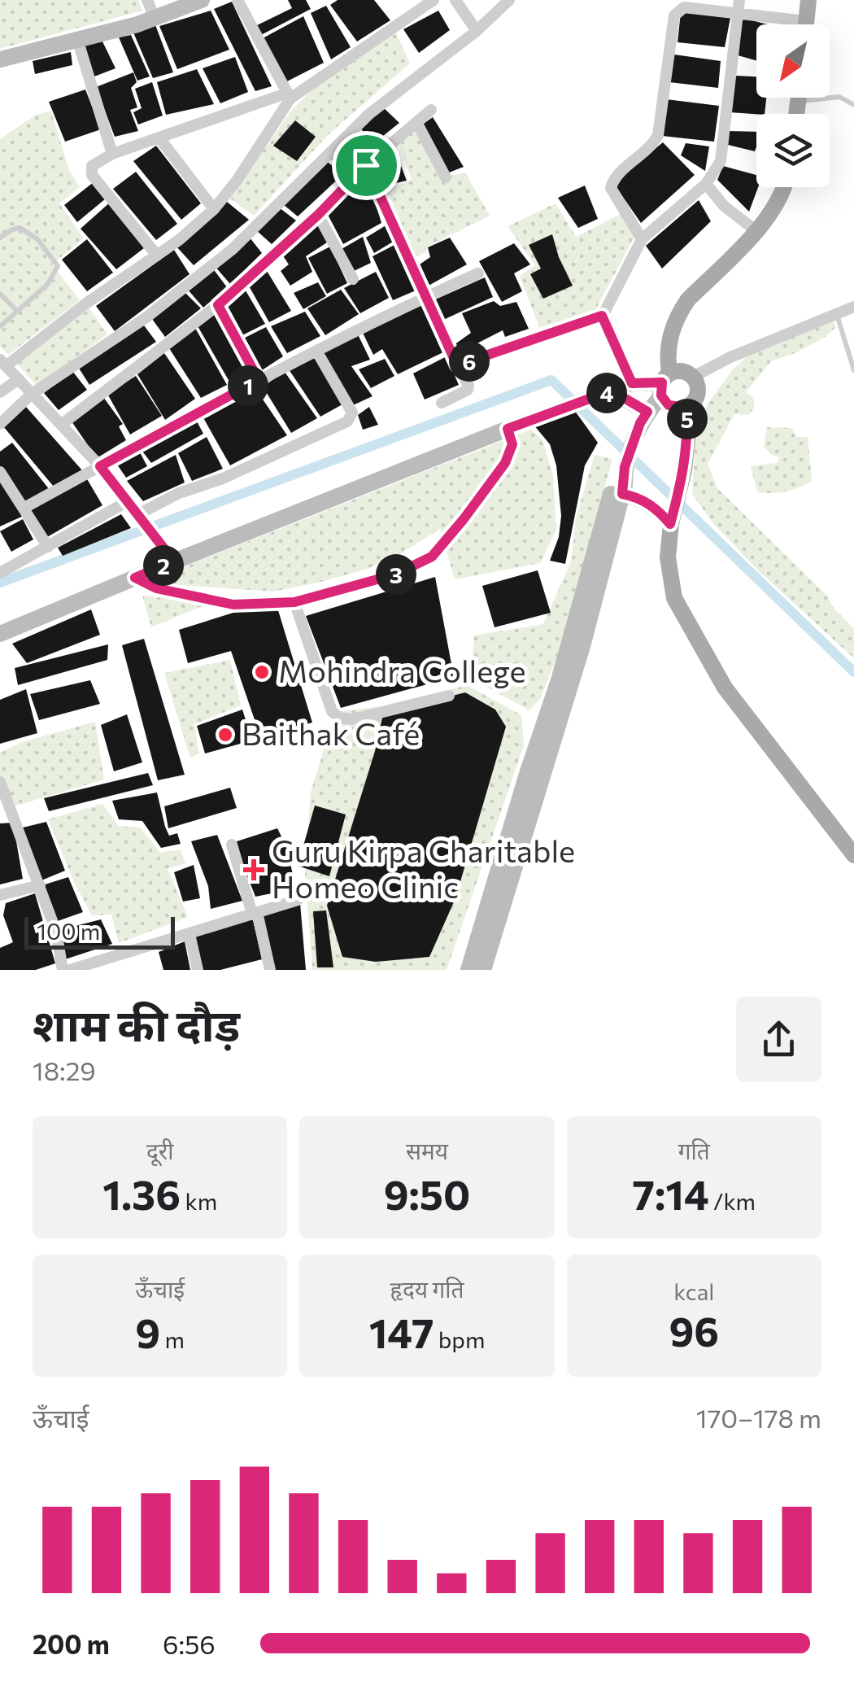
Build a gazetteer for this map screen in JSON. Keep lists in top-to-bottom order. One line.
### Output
{"places":{"other":["Mohindra College","Baithak Café"],"health":["Guru Kirpa Charitable Homeo Clinic"]},"scale_bar":"100 m","north":"bottom left","page":{"pins":["6","1","4","5","2","3"],"scale":"100 m","heading":["शाम की दौड़","18:29"],"stats":[["दूरी","1.36 km"],["समय","9:50"],["गति","7:14 /km"],["ऊँचाई","9 m"],["हृदय गति","147 bpm"],["kcal","96"]],"chart":["ऊँचाई","170–178 m"],"list":[{"name":"200 m","note":"6:56"}]}}
